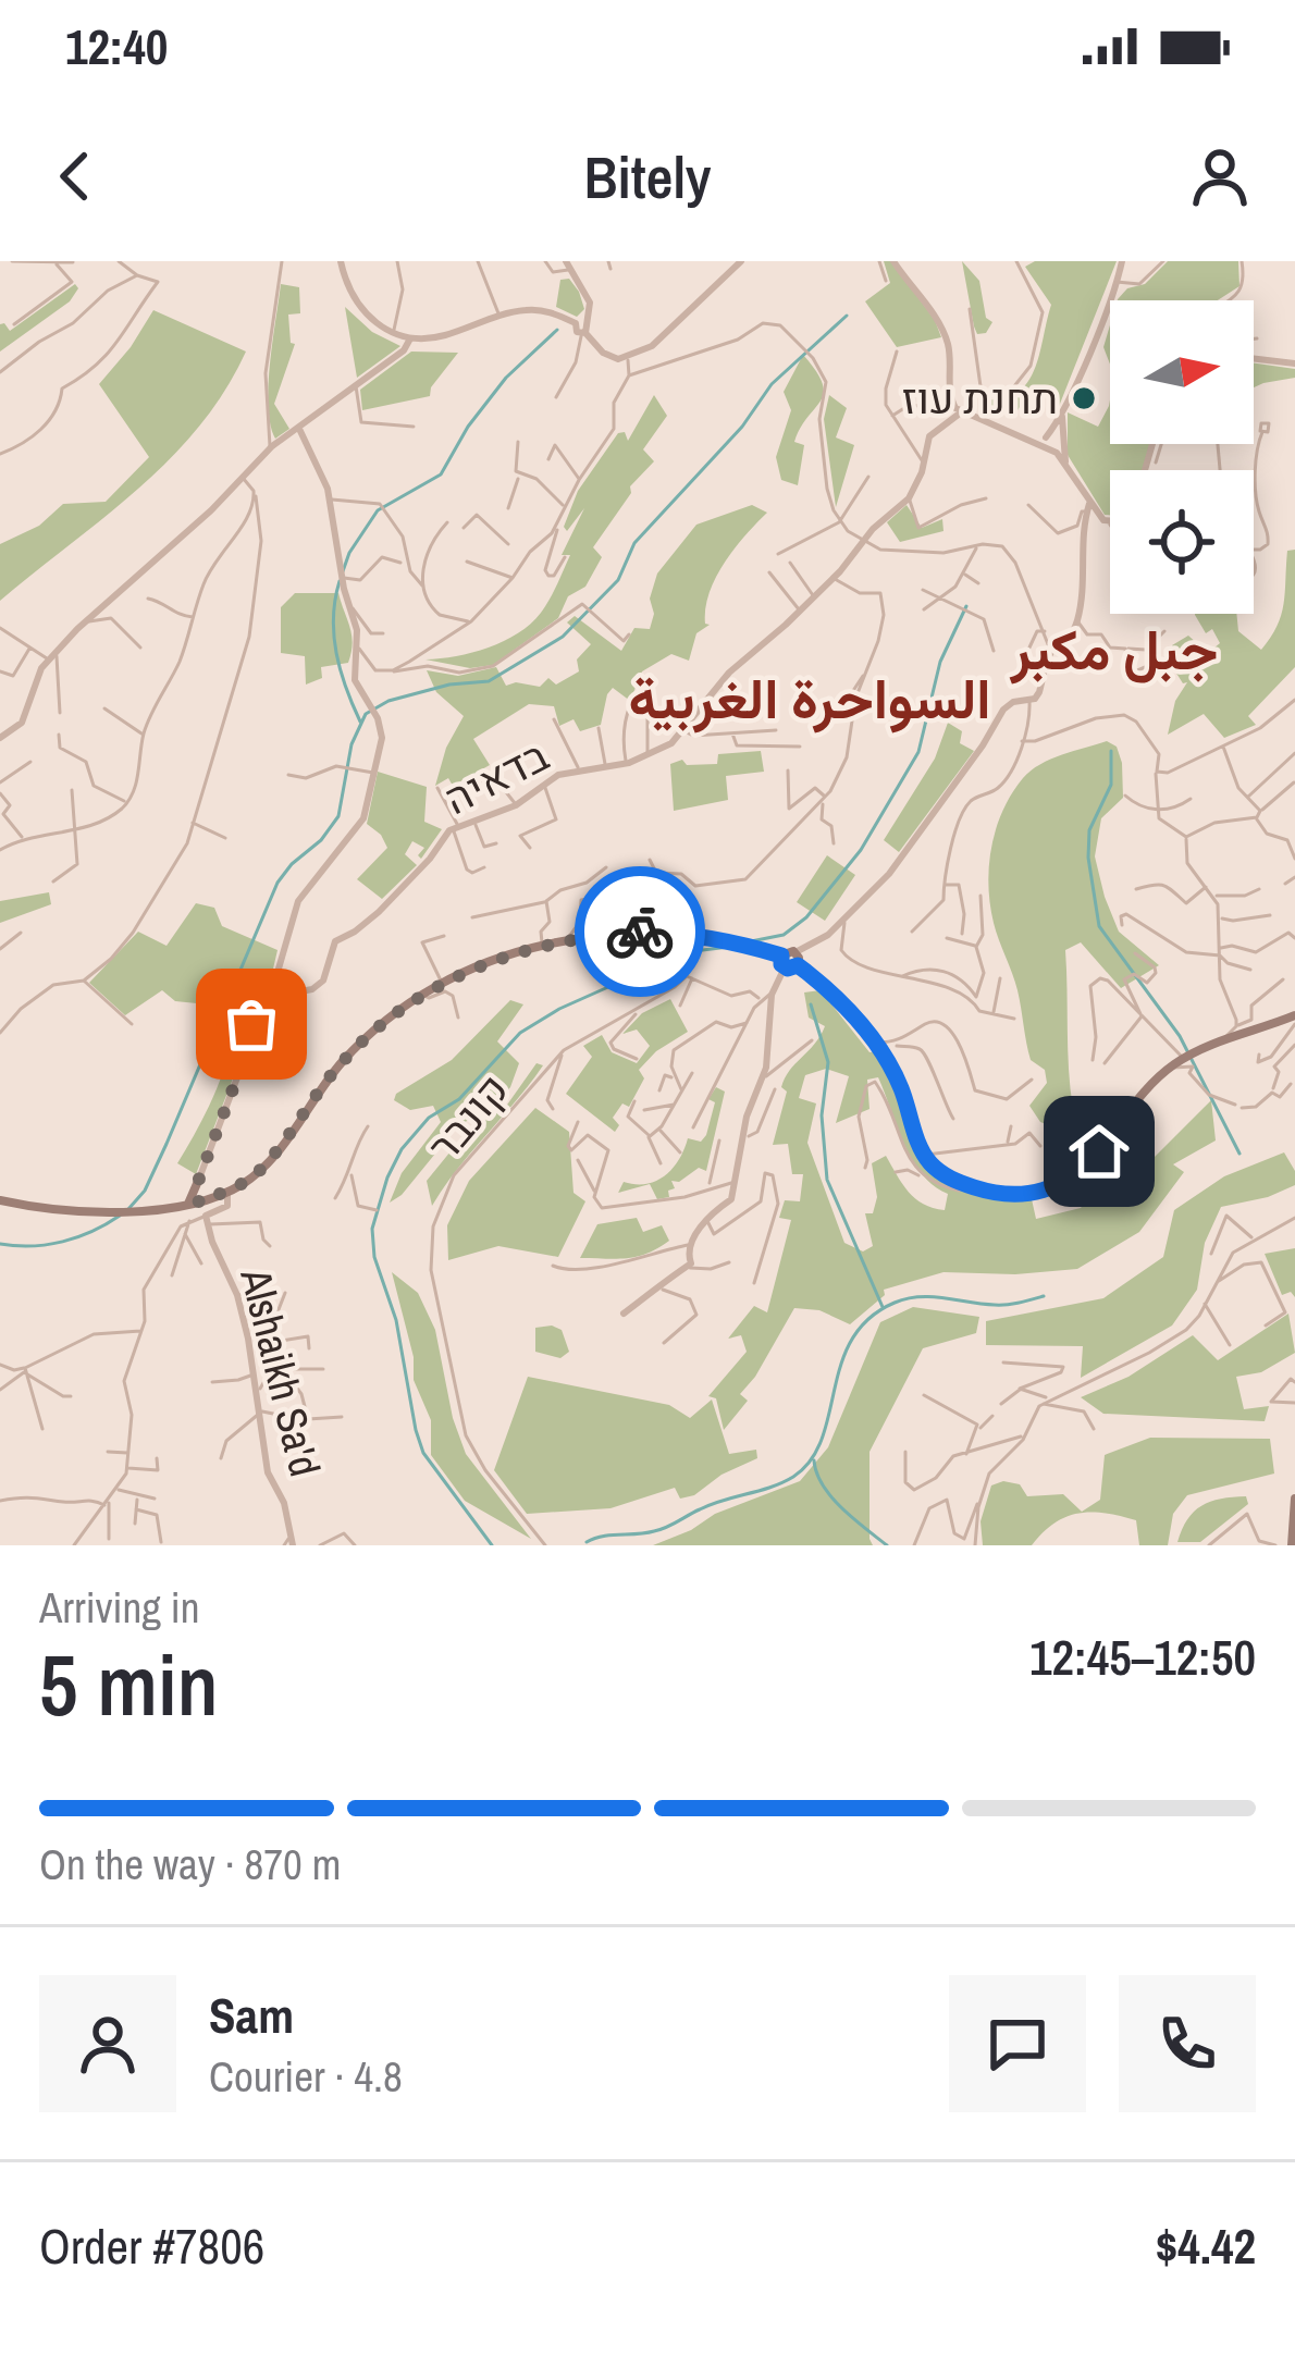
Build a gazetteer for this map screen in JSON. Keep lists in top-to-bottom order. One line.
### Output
{"streets":{"street":["בדאיה","קונבר","Alshaikh Sa'd"]},"districts":["جبل مكبر","السواحرة الغربية"],"places":["תחנת עוז"],"north":"right","page":{"status":"12:40","header":"Bitely","heading":["5 min","Arriving in","12:45–12:50"],"panel":["Sam","Courier · 4.8","Order #7806","$4.42"],"bar":"On the way · 870 m"}}
